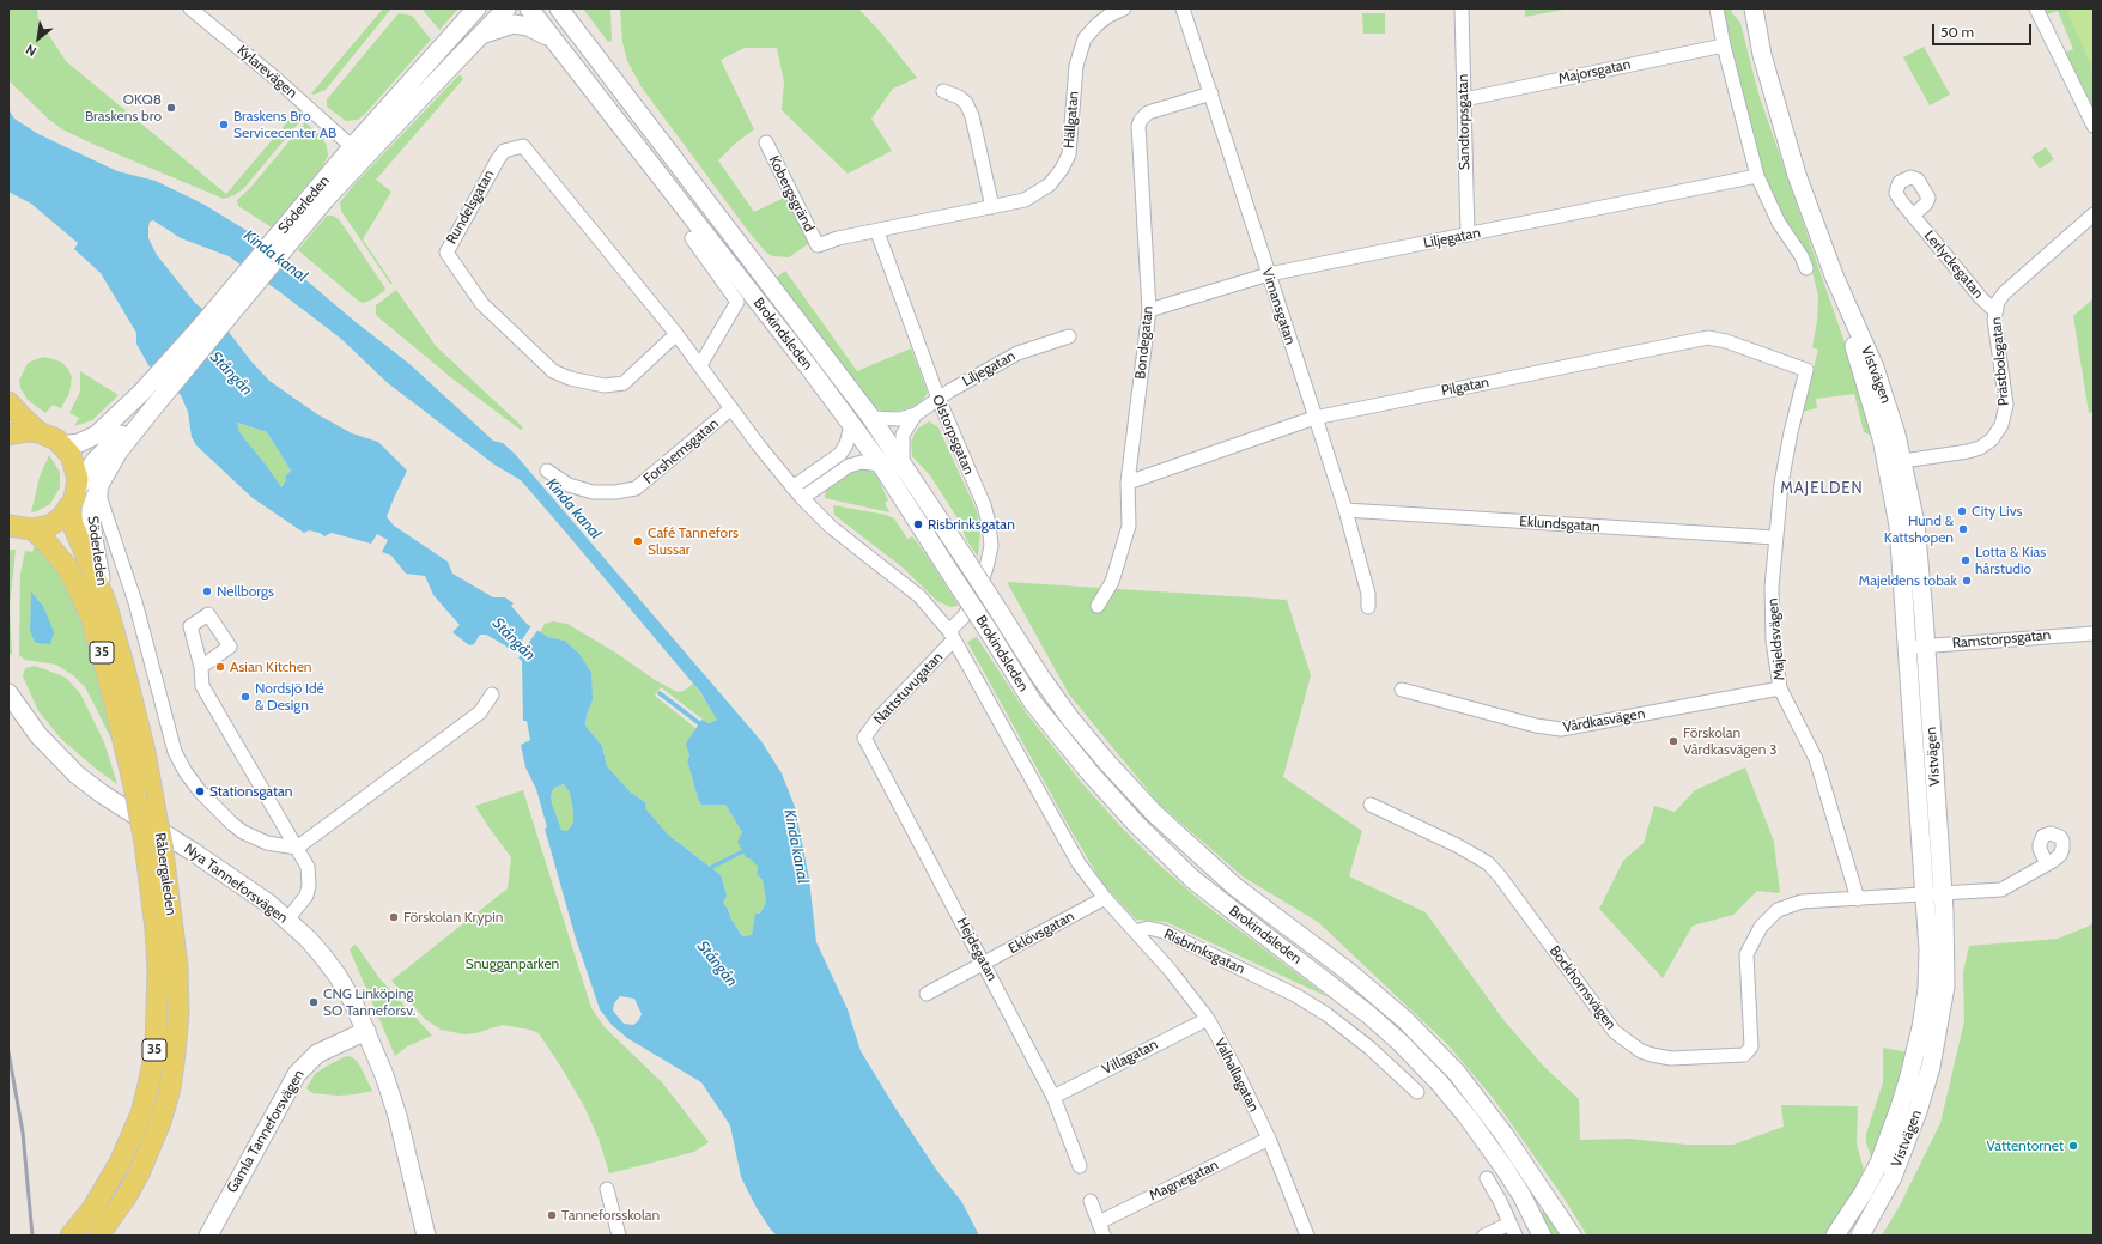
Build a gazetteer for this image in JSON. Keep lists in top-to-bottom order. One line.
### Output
{"streets":{"main road":["Söderleden","Brokindsleden","Vistvägen","35","Råbergaleden","Nya Tanneforsvägen","Gamla Tanneforsvägen"],"street":["Kylarevägen","Majorsgatan","Hällgatan","Sandtorpsgatan","Kobergsgränd","Rundelsgatan","Liljegatan","Lerlyckegatan","Vimansgatan","Bondegatan","Prästbolsgatan","Pilgatan","Olstorpsgatan","Forshemsgatan","Eklundsgatan","Majeldsvägen","Ramstorpsgatan","Nattstuvugatan","Vårdkasvägen","Eklövsgatan","Hejdegatan","Risbrinksgatan","Bockhornsvägen","Villagatan","Valhallagatan","Magnegatan"]},"crossings":[["Kylarevägen","Söderleden"],["Majorsgatan","Sandtorpsgatan"],["Hällgatan","Kobergsgränd"],["Hällgatan","Olstorpsgatan"],["Sandtorpsgatan","Liljegatan"],["Söderleden","35"],["Söderleden","Råbergaleden"],["Liljegatan","Vimansgatan"],["Liljegatan","Brokindsleden"],["Liljegatan","Bondegatan"],["Liljegatan","Olstorpsgatan"],["Lerlyckegatan","Prästbolsgatan"],["Vimansgatan","Bondegatan"],["Vimansgatan","Pilgatan"],["Vimansgatan","Eklundsgatan"],["Bondegatan","Pilgatan"],["Prästbolsgatan","Vistvägen"],["Vistvägen","Ramstorpsgatan"],["Vistvägen","Bockhornsvägen"],["Pilgatan","Majeldsvägen"],["Olstorpsgatan","Nattstuvugatan"],["Eklundsgatan","Majeldsvägen"],["Majeldsvägen","Vårdkasvägen"],["Majeldsvägen","Bockhornsvägen"],["35","Råbergaleden"],["Nattstuvugatan","Hejdegatan"],["Nya Tanneforsvägen","Gamla Tanneforsvägen"],["Eklövsgatan","Hejdegatan"],["Hejdegatan","Villagatan"],["Risbrinksgatan","Valhallagatan"],["Villagatan","Valhallagatan"],["Valhallagatan","Magnegatan"]],"districts":["MAJELDEN"],"water":["Kinda kanal","Stångån"],"parks":["Snugganparken"],"places":["OKQ8 Braskens bro","Braskens Bro Servicecenter AB","City Livs","Risbrinksgatan","Hund & Kattshopen","Café Tannefors Slussar","Lotta & Kias hårstudio","Majeldens tobak","Nellborgs","Asian Kitchen","Nordsjö Idé & Design","Förskolan Vårdkasvägen 3","Stationsgatan","Förskolan Krypin","CNG Linköping SO Tanneforsv.","Vattentornet","Tanneforsskolan"],"scale_bar":"50 m","north":"bottom left"}
